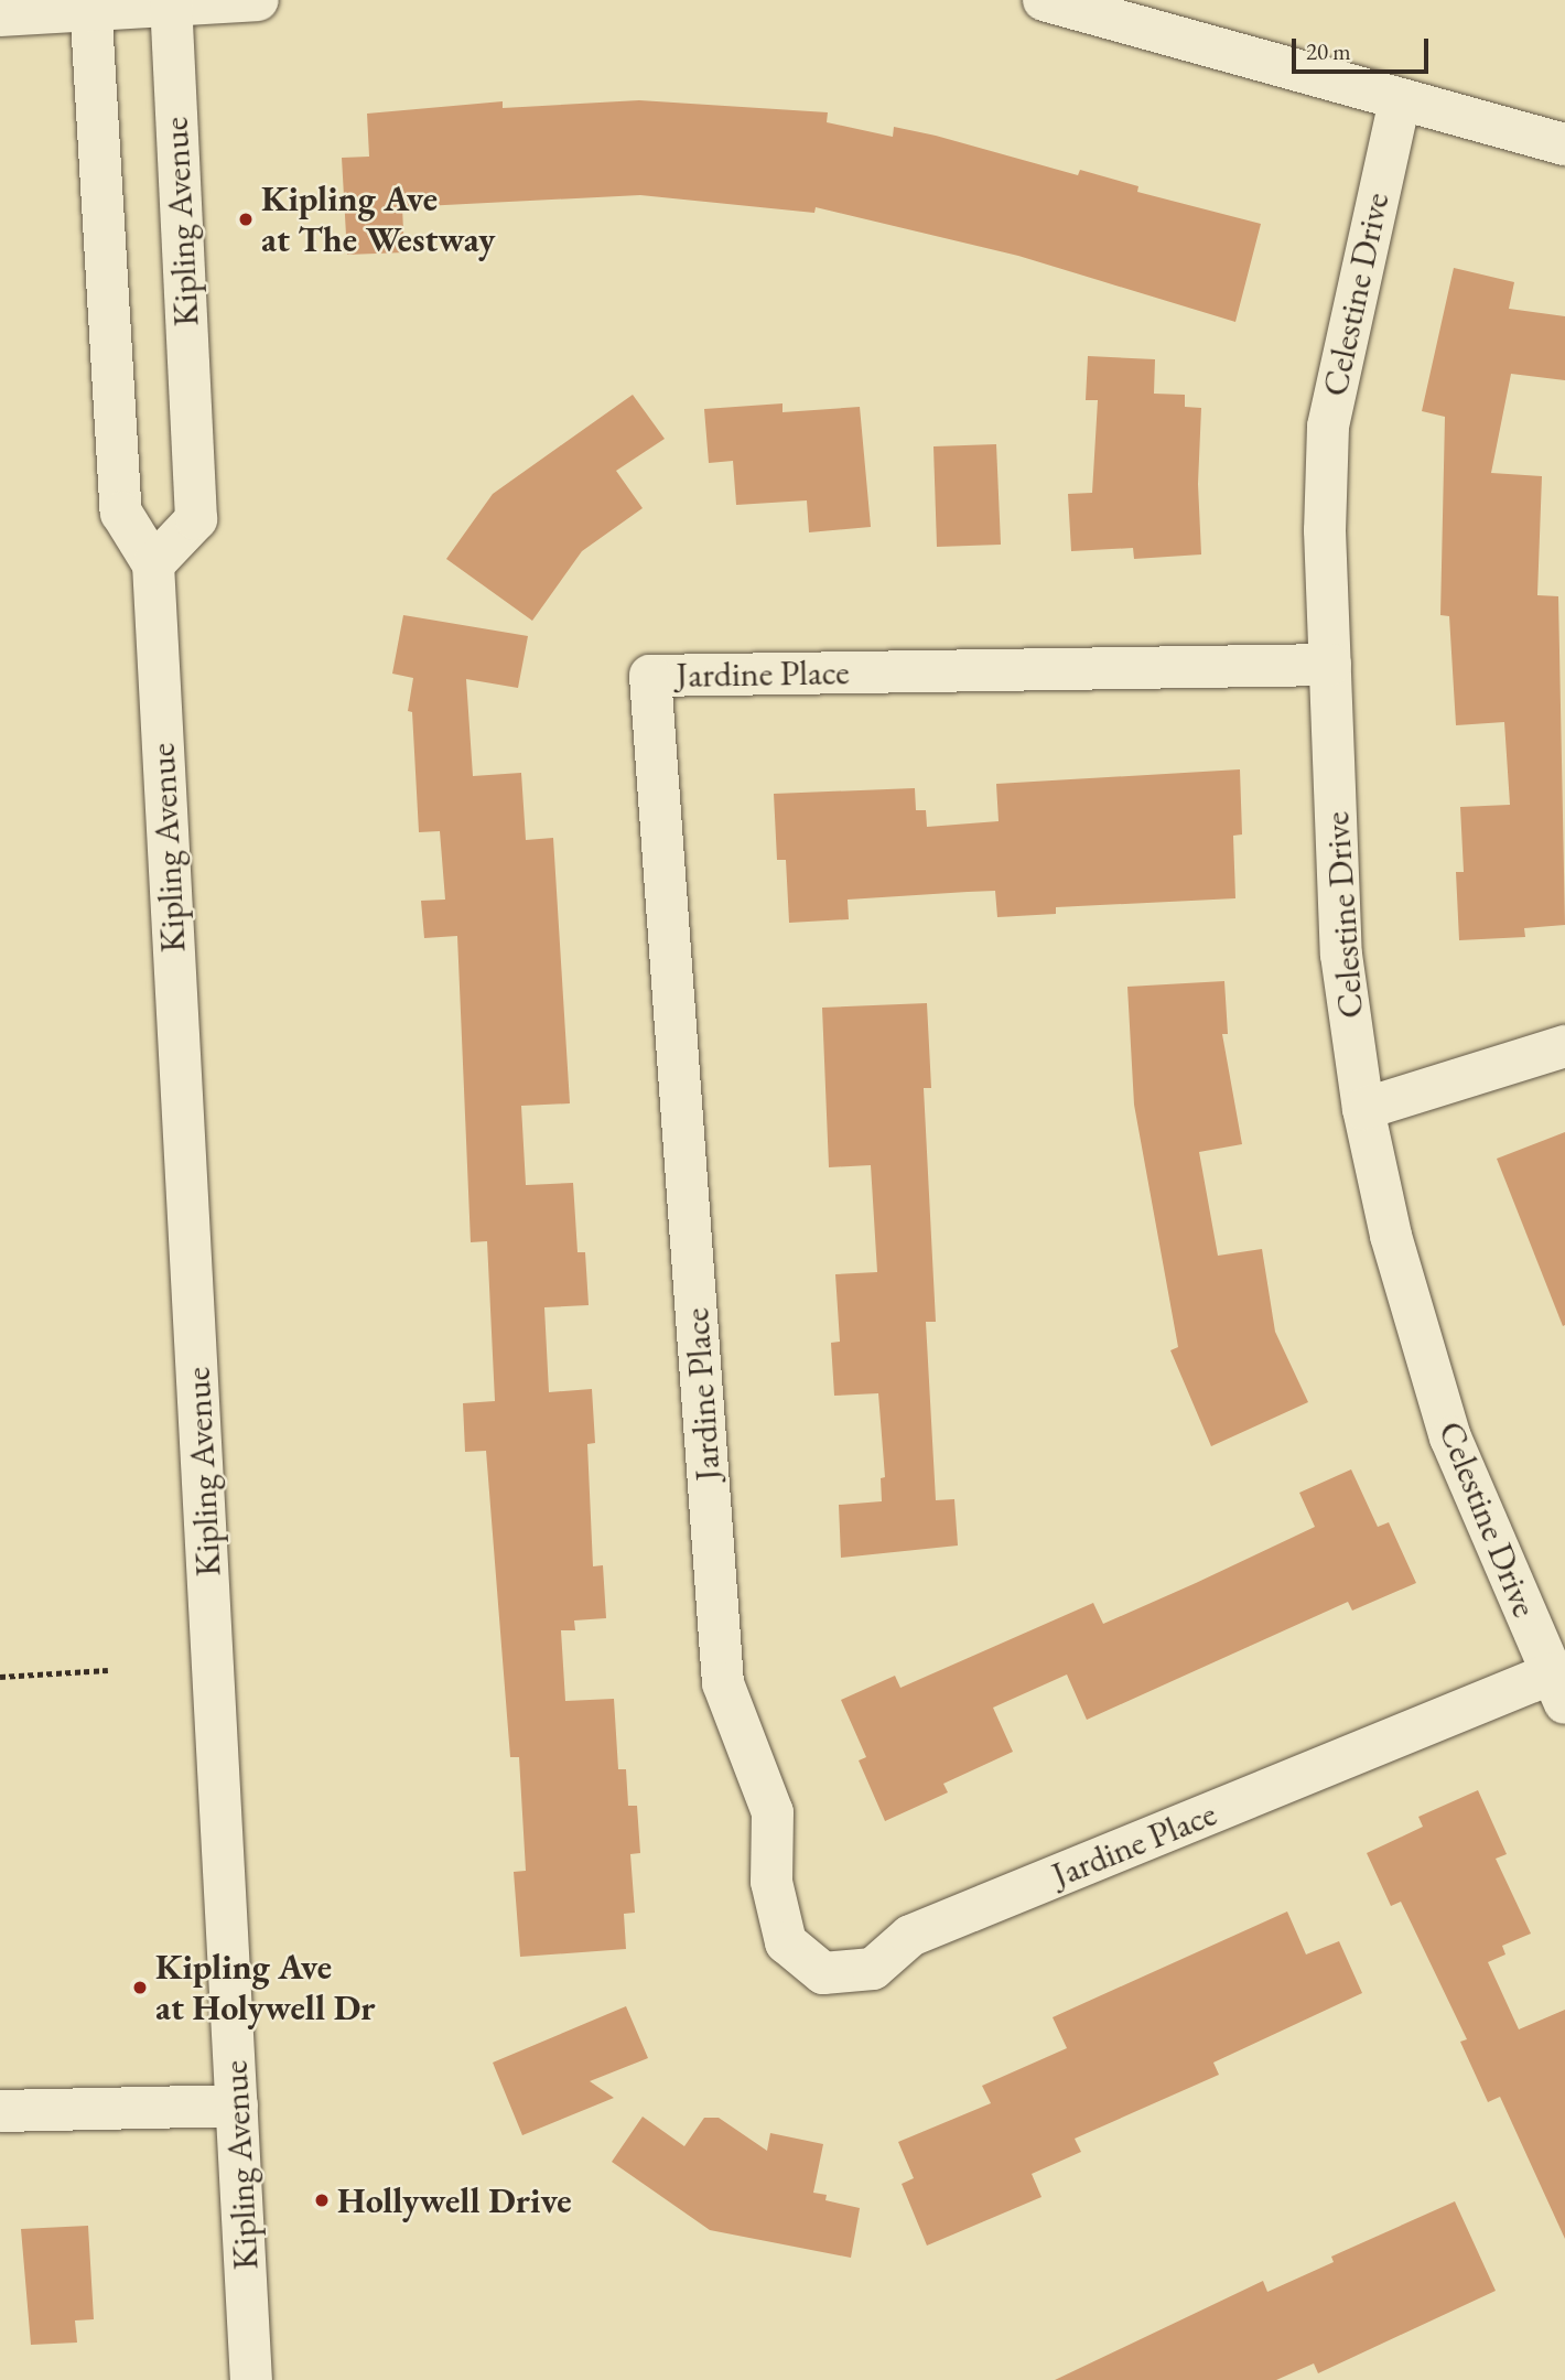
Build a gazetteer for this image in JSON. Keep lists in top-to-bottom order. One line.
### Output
{"streets":{"street":["Kipling Avenue","Celestine Drive","Jardine Place"]},"crossings":[["Celestine Drive","Jardine Place"]],"places":["Kipling Ave at The Westway","Kipling Ave at Holywell Dr","Hollywell Drive"],"scale_bar":"20 m"}
